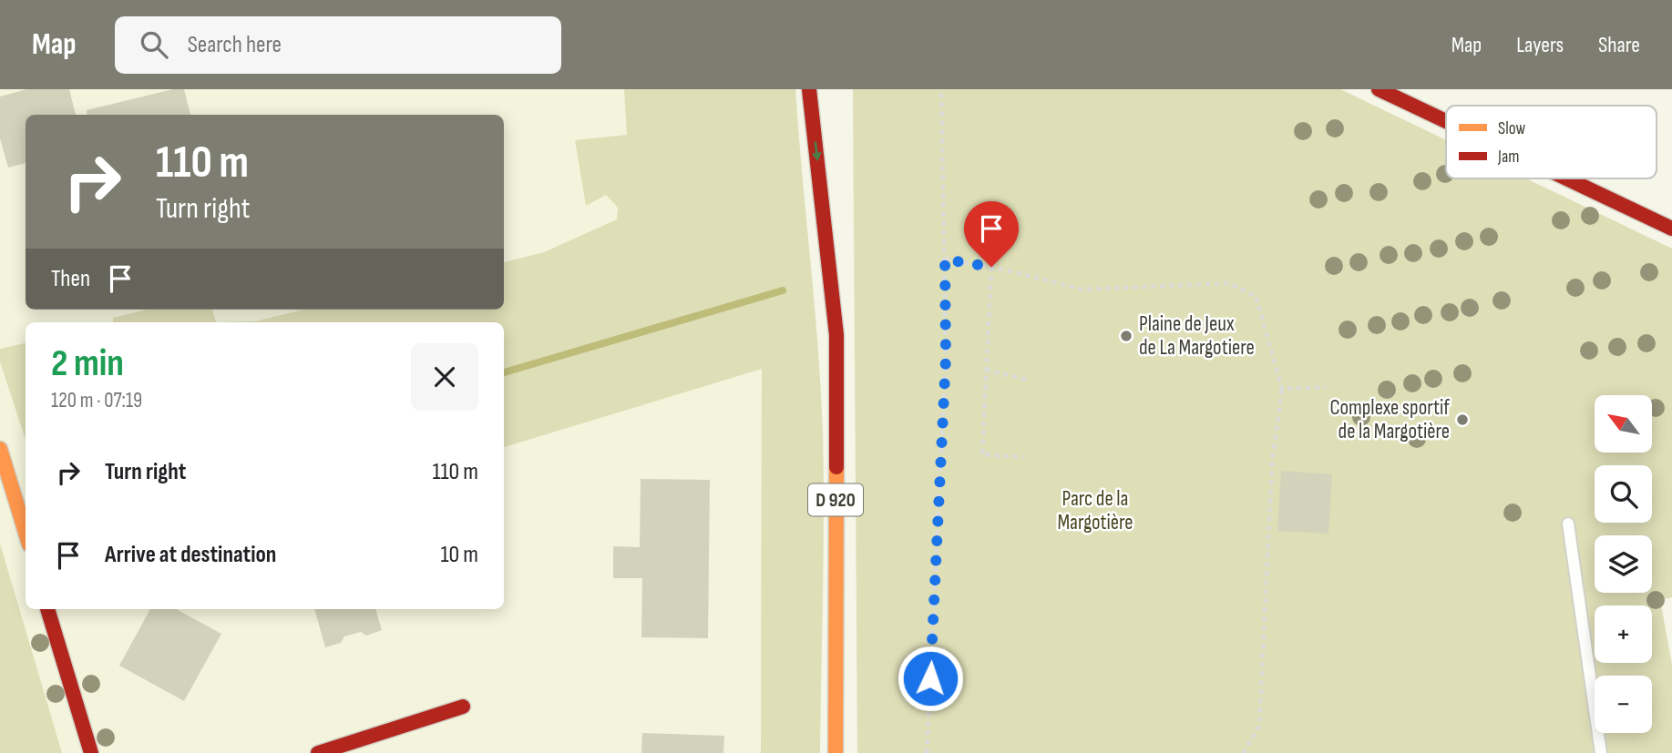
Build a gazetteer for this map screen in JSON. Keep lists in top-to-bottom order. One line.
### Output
{"streets":{"main road":["D 920"]},"parks":["Parc de la Margotière"],"places":["Plaine de Jeux de La Margotiere","Complexe sportif de la Margotière"],"legend":["Slow","Jam"],"north":"top left","page":{"header":"Map","search":"Search here","nav":["Map","Layers","Share"],"turn":["110 m","Turn right"],"then":"Then","heading":["2 min","120 m · 07:19"],"map_buttons":["+","−"],"list":[{"name":"Turn right","value":"110 m"},{"name":"Arrive at destination","value":"10 m"}]}}
